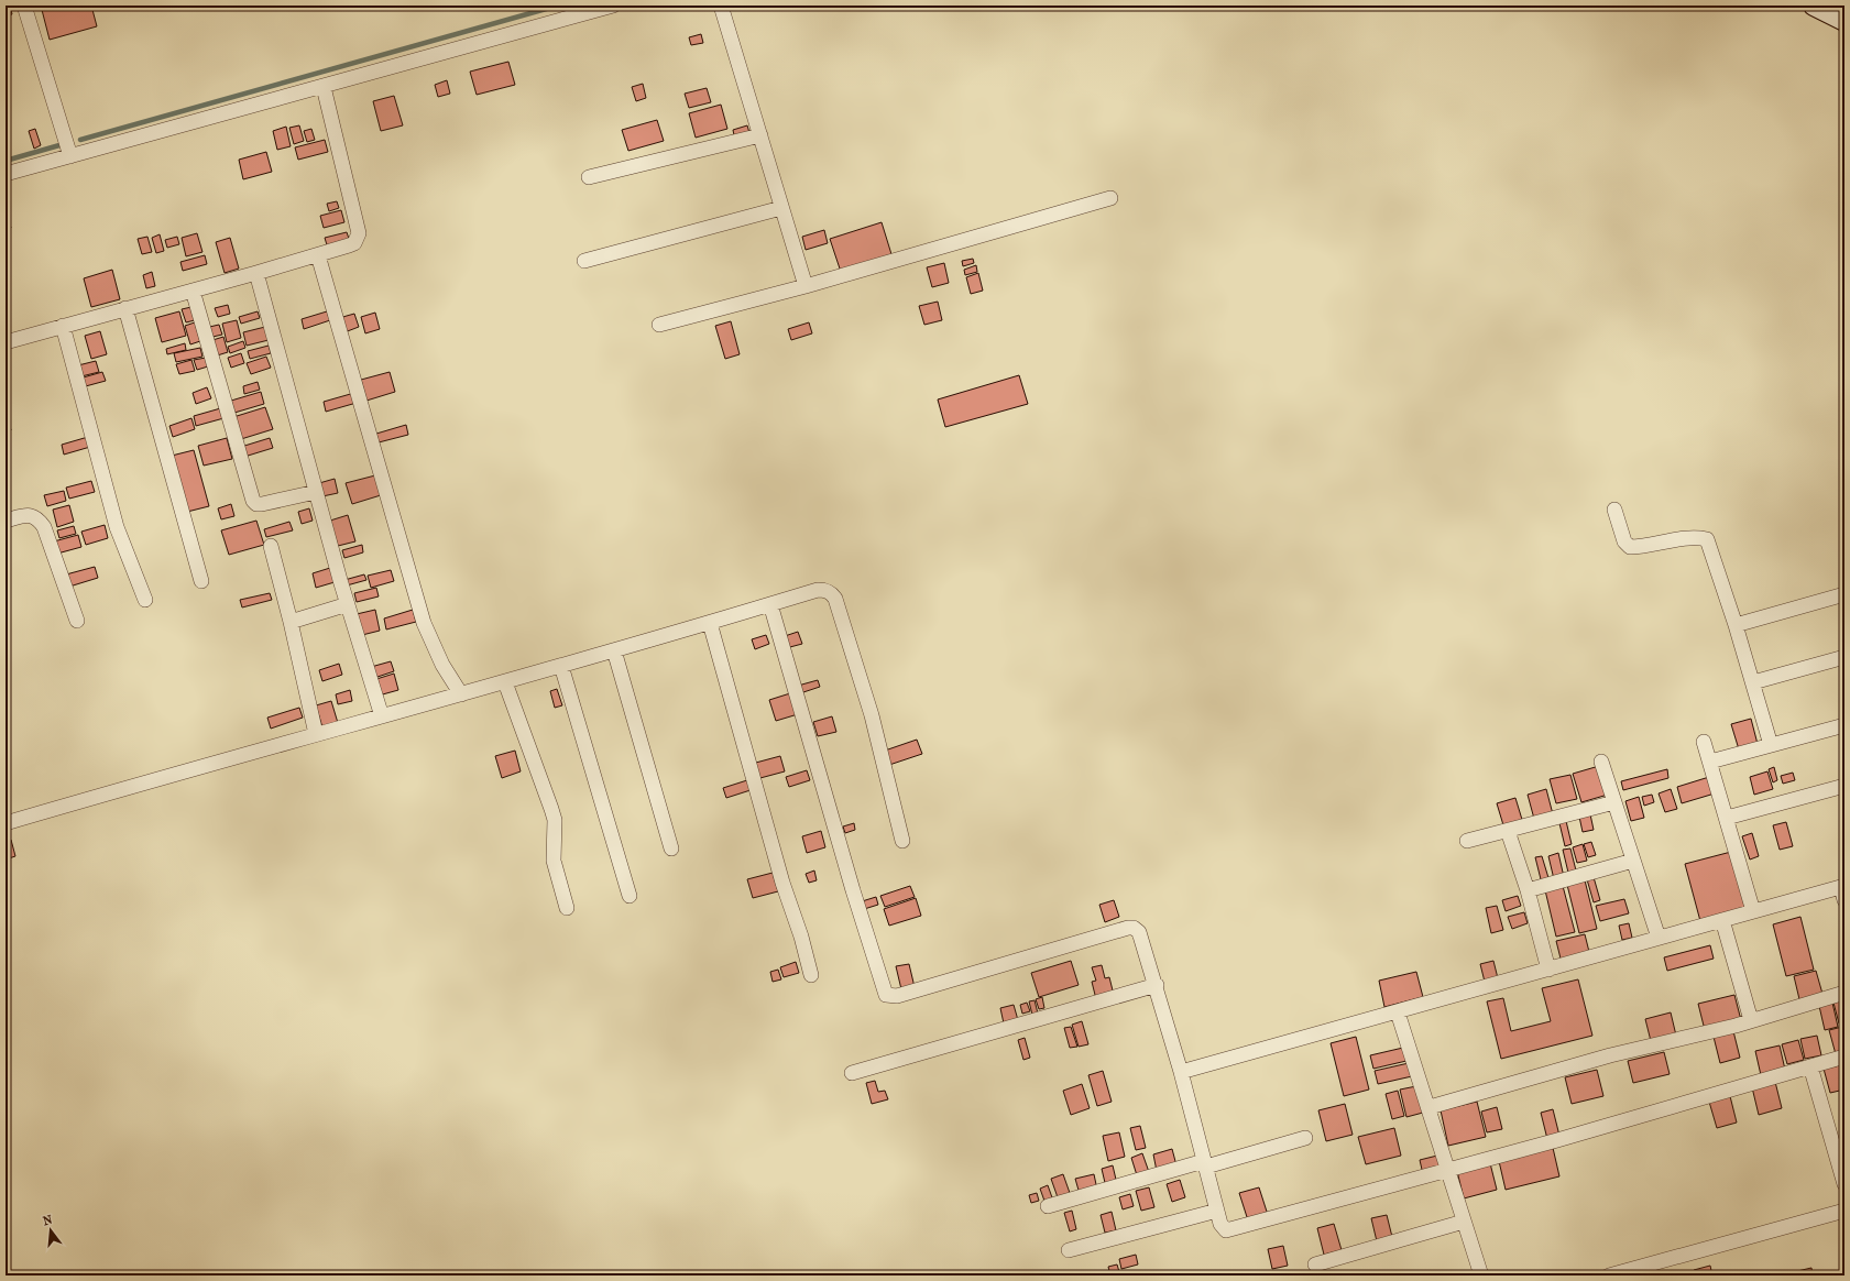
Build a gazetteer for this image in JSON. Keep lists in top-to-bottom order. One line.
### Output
{"north":"top"}
